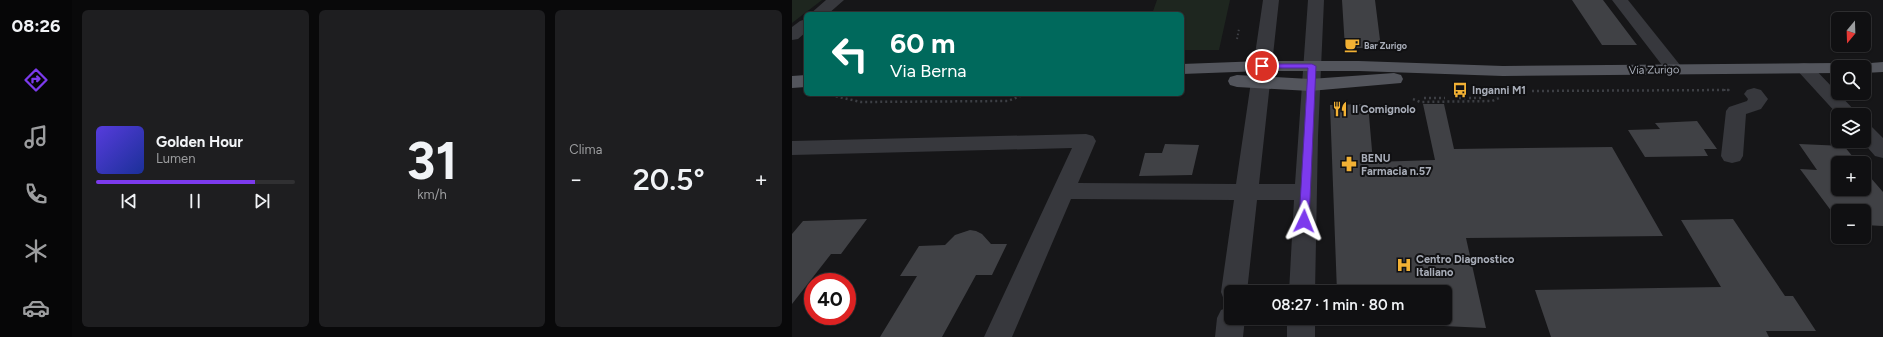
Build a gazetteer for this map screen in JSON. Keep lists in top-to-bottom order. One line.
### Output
{"streets":{"main road":["Via Zurigo"]},"places":{"cafe":["Bar Zurigo"],"bus stop":["Inganni M1"],"restaurant":["Il Comignolo"],"pharmacy":["BENU Farmacia n.57"],"hospital":["Centro Diagnostico Italiano"]},"north":"bottom","page":{"tabs":"08:26","tile":[["31","km/h"],"Clima"],"map_buttons":["+","−"],"turn":["60 m","Via Berna"],"song":["Golden Hour","Lumen"],"heat":["−","20.5°","+"],"limit":"40","trip":"08:27 · 1 min · 80 m"}}
